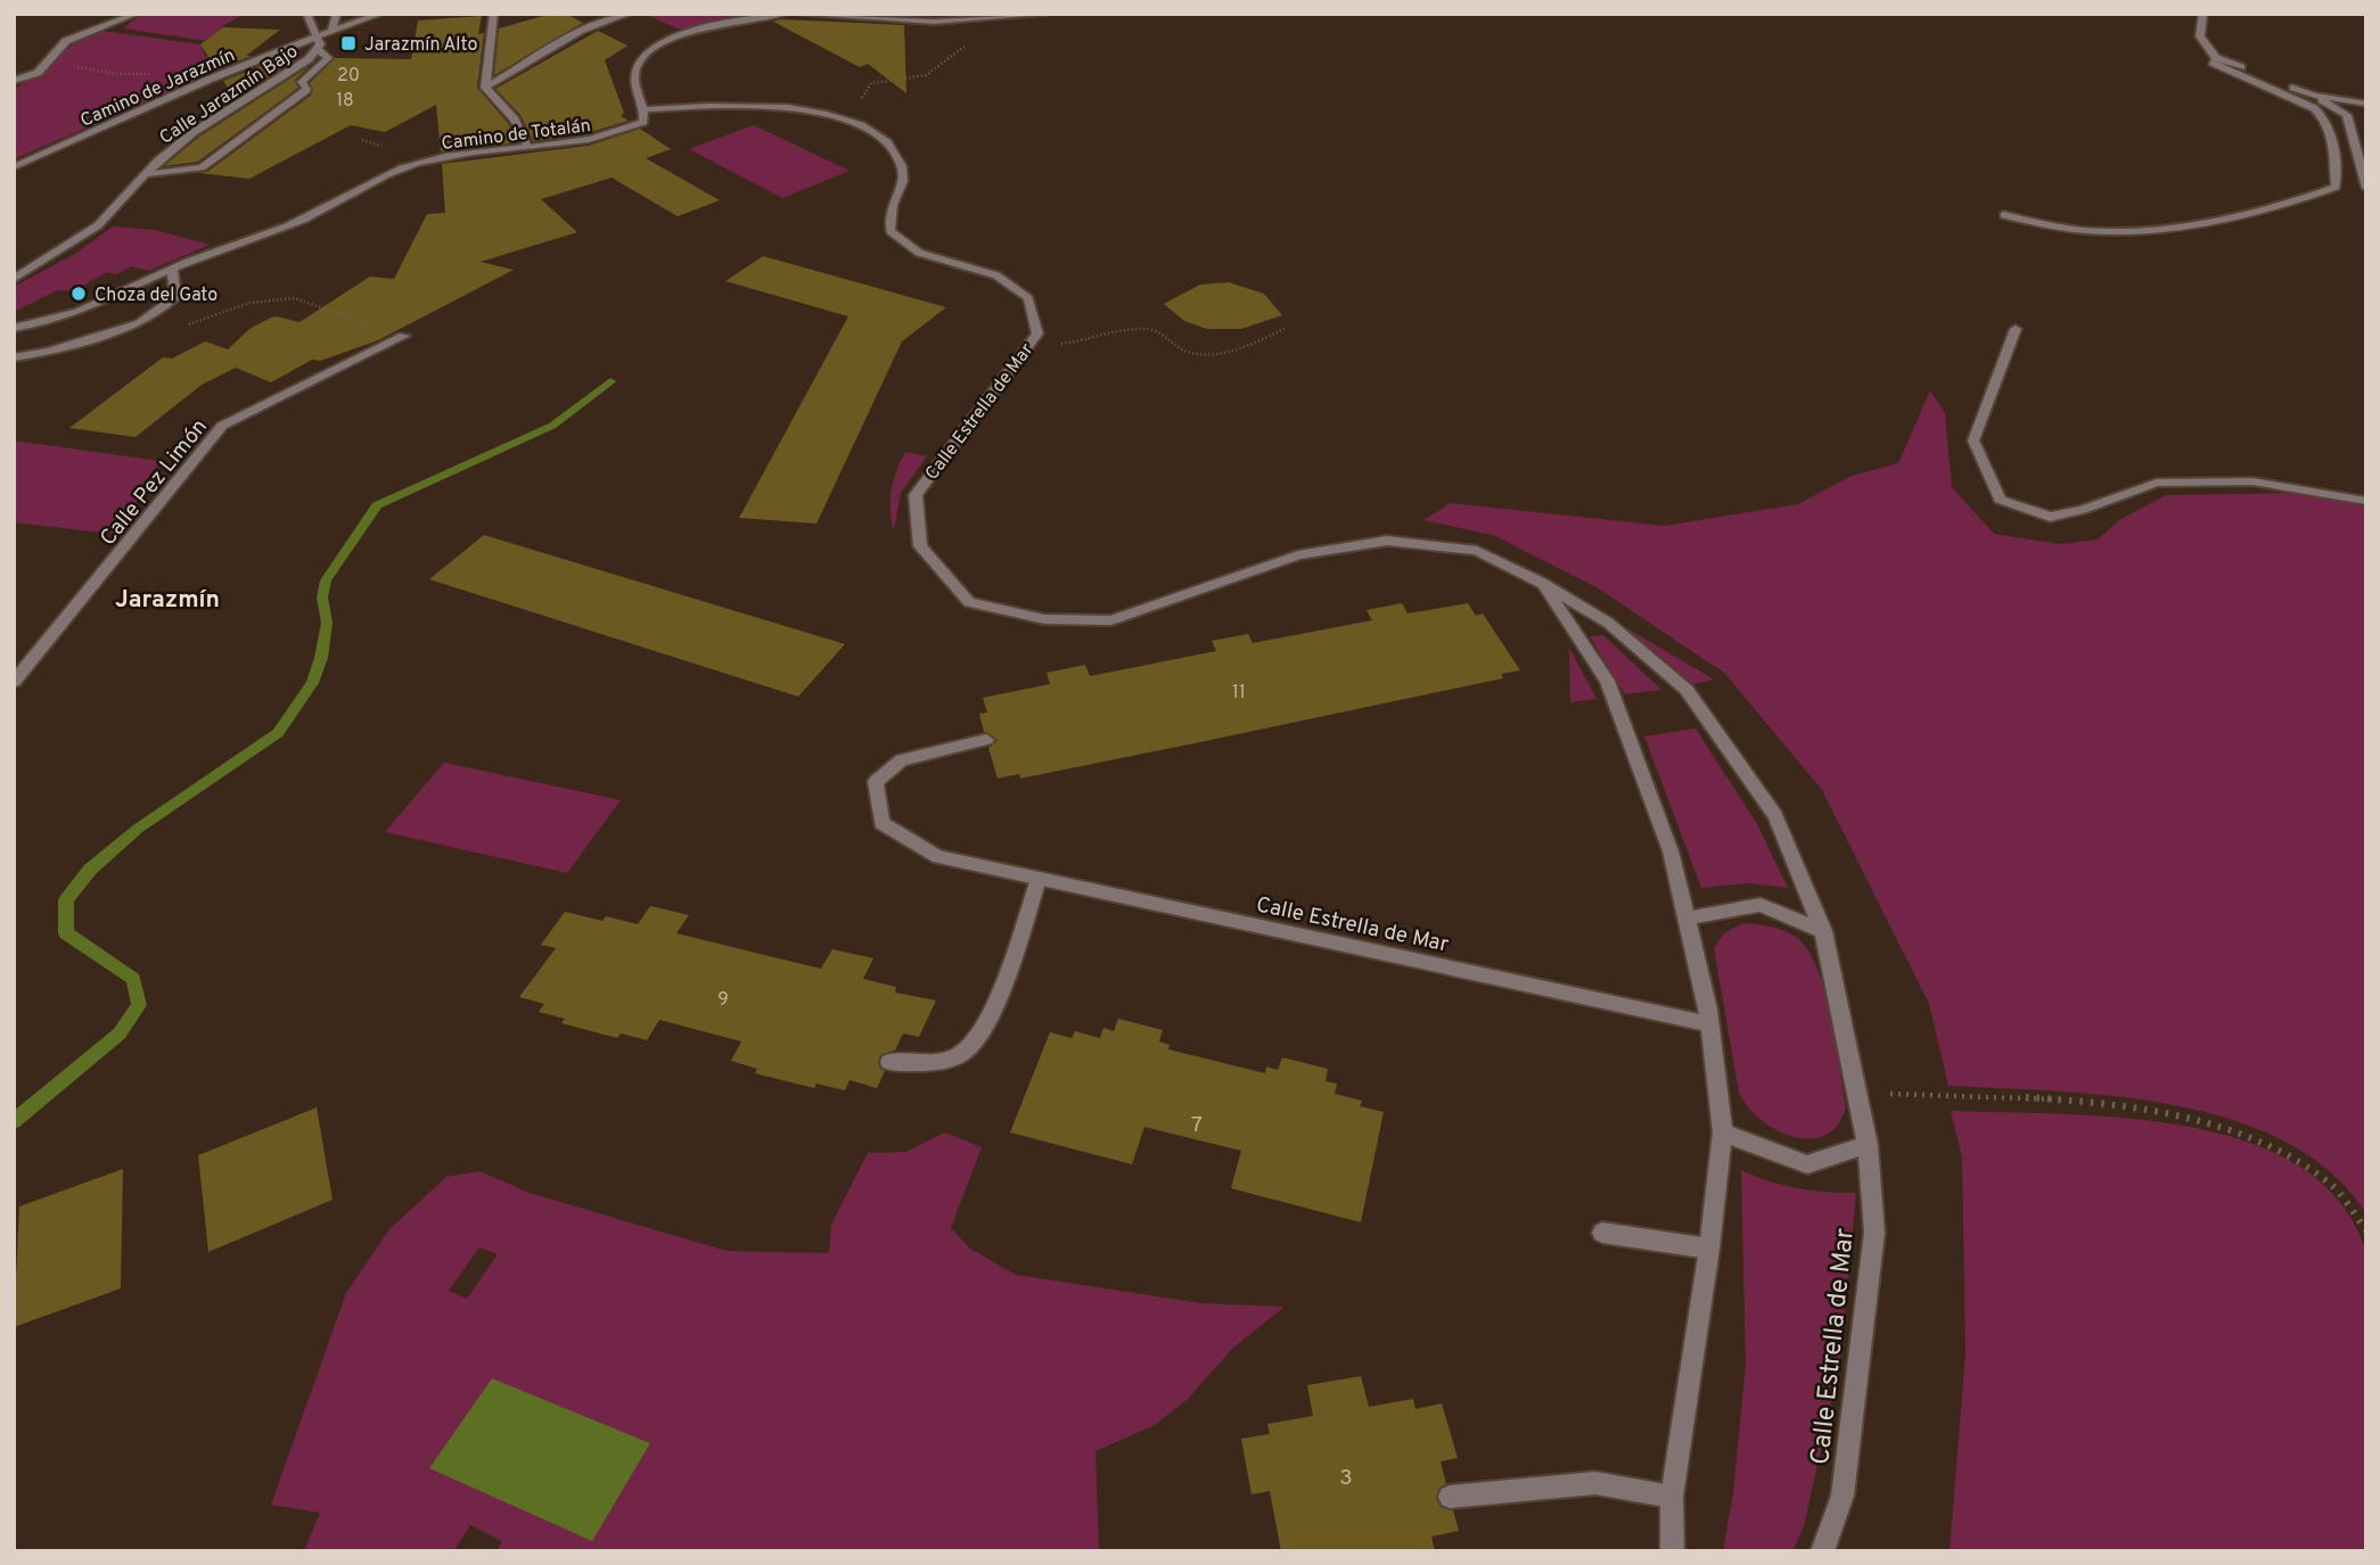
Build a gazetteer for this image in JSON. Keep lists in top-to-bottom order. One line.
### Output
{"streets":{"street":["Camino de Jarazmín","Calle Jarazmín Bajo","Camino de Totalán","Calle Estrella de Mar","Calle Pez Limón"]},"crossings":[["Camino de Jarazmín","Calle Jarazmín Bajo"],["Camino de Totalán","Calle Estrella de Mar"]],"districts":["Jarazmín"],"places":{"transit":["Jarazmín Alto"],"other":["Choza del Gato"]},"house_numbers":["20","18","11","9","7","3"]}
